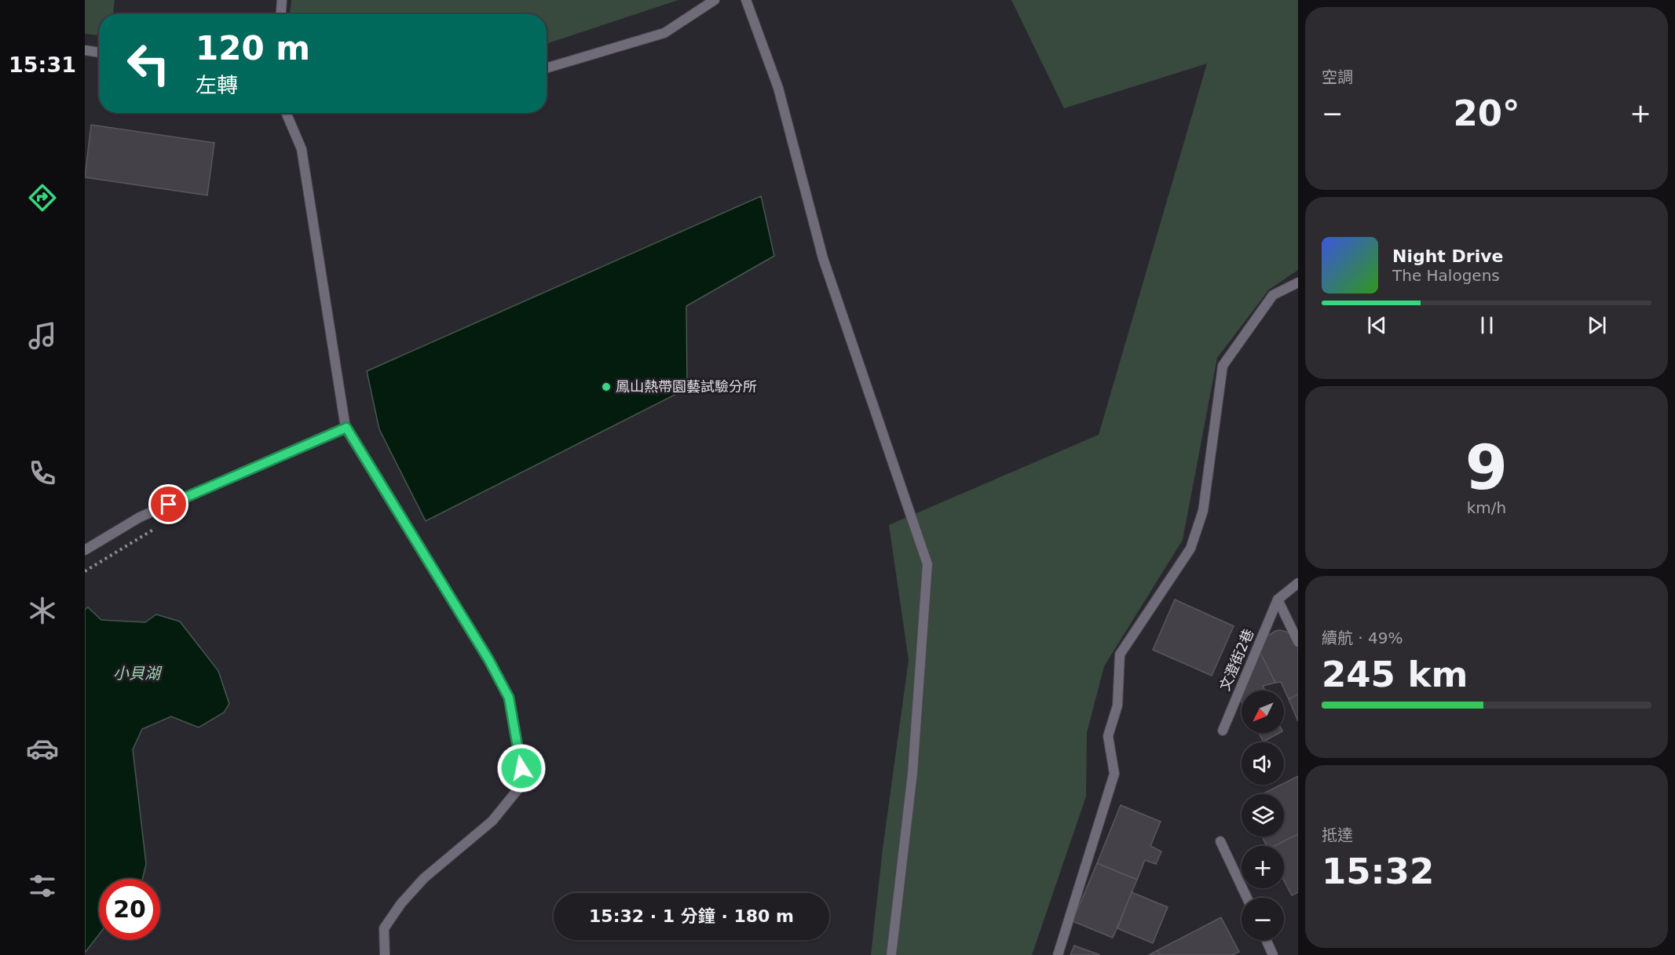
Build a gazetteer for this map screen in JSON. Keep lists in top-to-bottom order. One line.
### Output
{"streets":{"street":["文澄街2巷"]},"water":["小貝湖"],"places":["鳳山熱帶園藝試驗分所"],"north":"bottom left","page":{"tabs":"15:31","tile":["空調",["9","km/h"],["續航 · 49%","245 km"],["抵達","15:32"]],"turn":["120 m","左轉"],"heat":["−","20°","+"],"song":["Night Drive","The Halogens"],"map_buttons":["+","−"],"limit":"20","trip":"15:32 · 1 分鐘 · 180 m"}}
